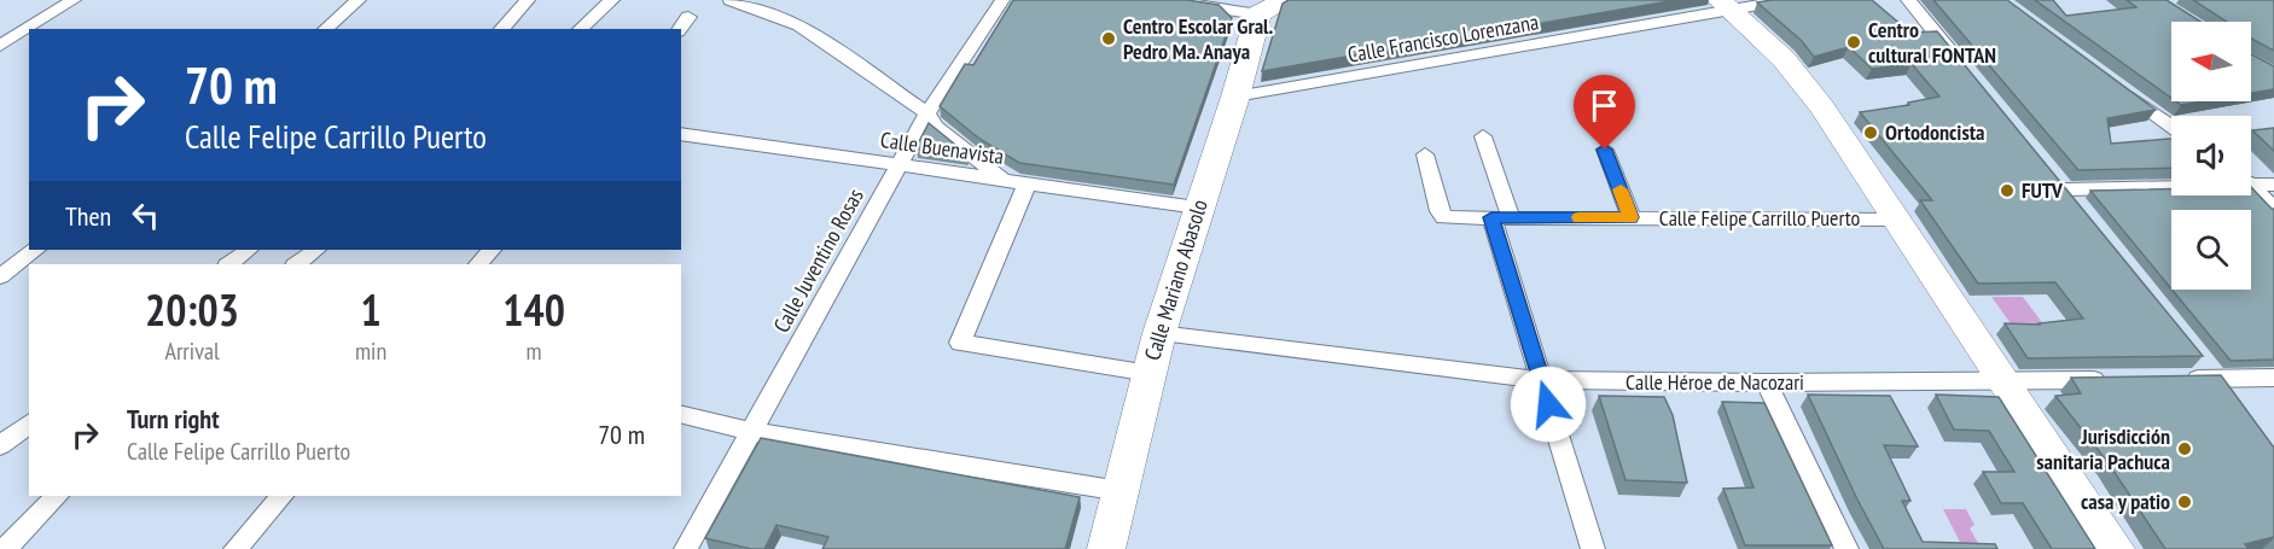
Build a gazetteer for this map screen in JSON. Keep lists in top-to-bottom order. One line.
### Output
{"streets":{"main road":["Calle Felipe Carrillo Puerto","Calle Mariano Abasolo"],"street":["Calle Francisco Lorenzana","Calle Buenavista","Calle Juventino Rosas","Calle Héroe de Nacozari"]},"crossings":[["Calle Francisco Lorenzana","Calle Felipe Carrillo Puerto"],["Calle Francisco Lorenzana","Calle Mariano Abasolo"],["Calle Buenavista","Calle Juventino Rosas"],["Calle Buenavista","Calle Mariano Abasolo"],["Calle Felipe Carrillo Puerto","Calle Héroe de Nacozari"],["Calle Mariano Abasolo","Calle Héroe de Nacozari"]],"places":["Centro Escolar Gral. Pedro Ma. Anaya","Centro cultural FONTAN","Ortodoncista","FUTV","Jurisdicción sanitaria Pachuca","casa y patio"],"north":"left","page":{"turn":["70 m","Calle Felipe Carrillo Puerto"],"then":"Then","eta":["20:03","Arrival","1","min","140","m"],"list":[{"name":"Turn right","note":"Calle Felipe Carrillo Puerto","value":"70 m"}]}}
